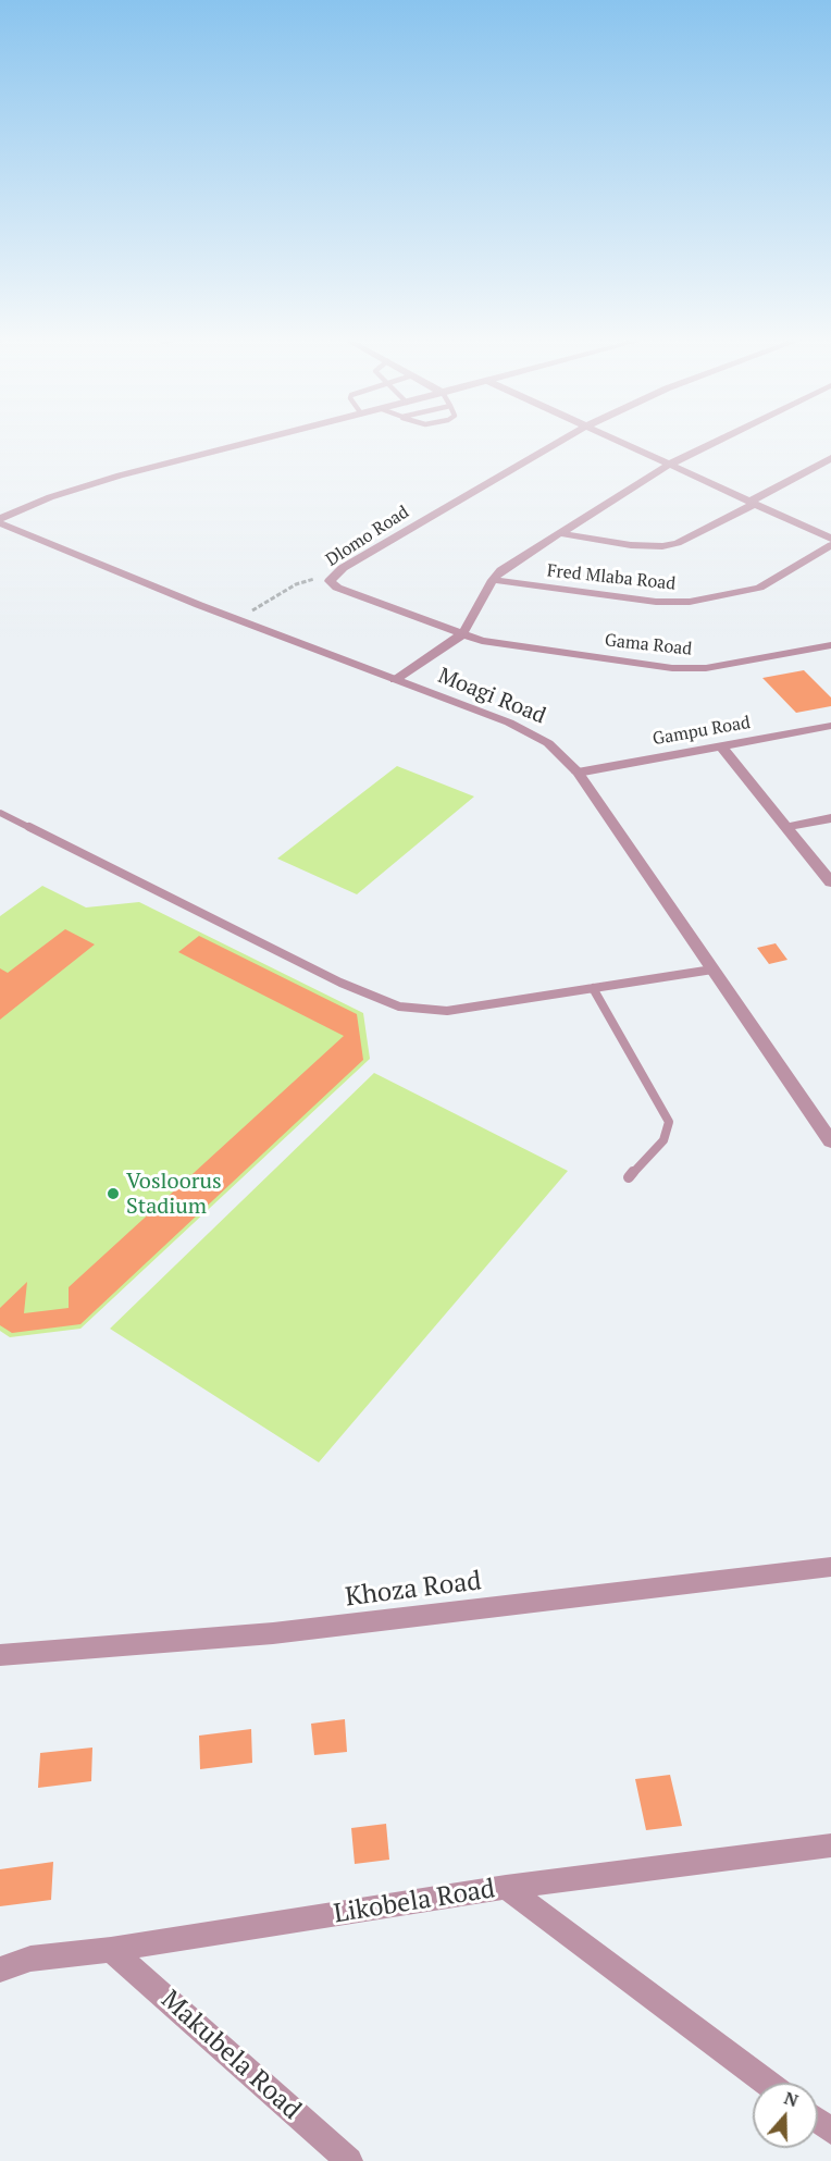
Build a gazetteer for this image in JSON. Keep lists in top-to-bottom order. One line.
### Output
{"streets":{"street":["Dlomo Road","Fred Mlaba Road","Gama Road","Moagi Road","Gampu Road","Khoza Road","Likobela Road","Makubela Road"]},"crossings":[["Dlomo Road","Gama Road"],["Moagi Road","Gampu Road"],["Likobela Road","Makubela Road"]],"places":["Vosloorus Stadium"],"north":"top"}
